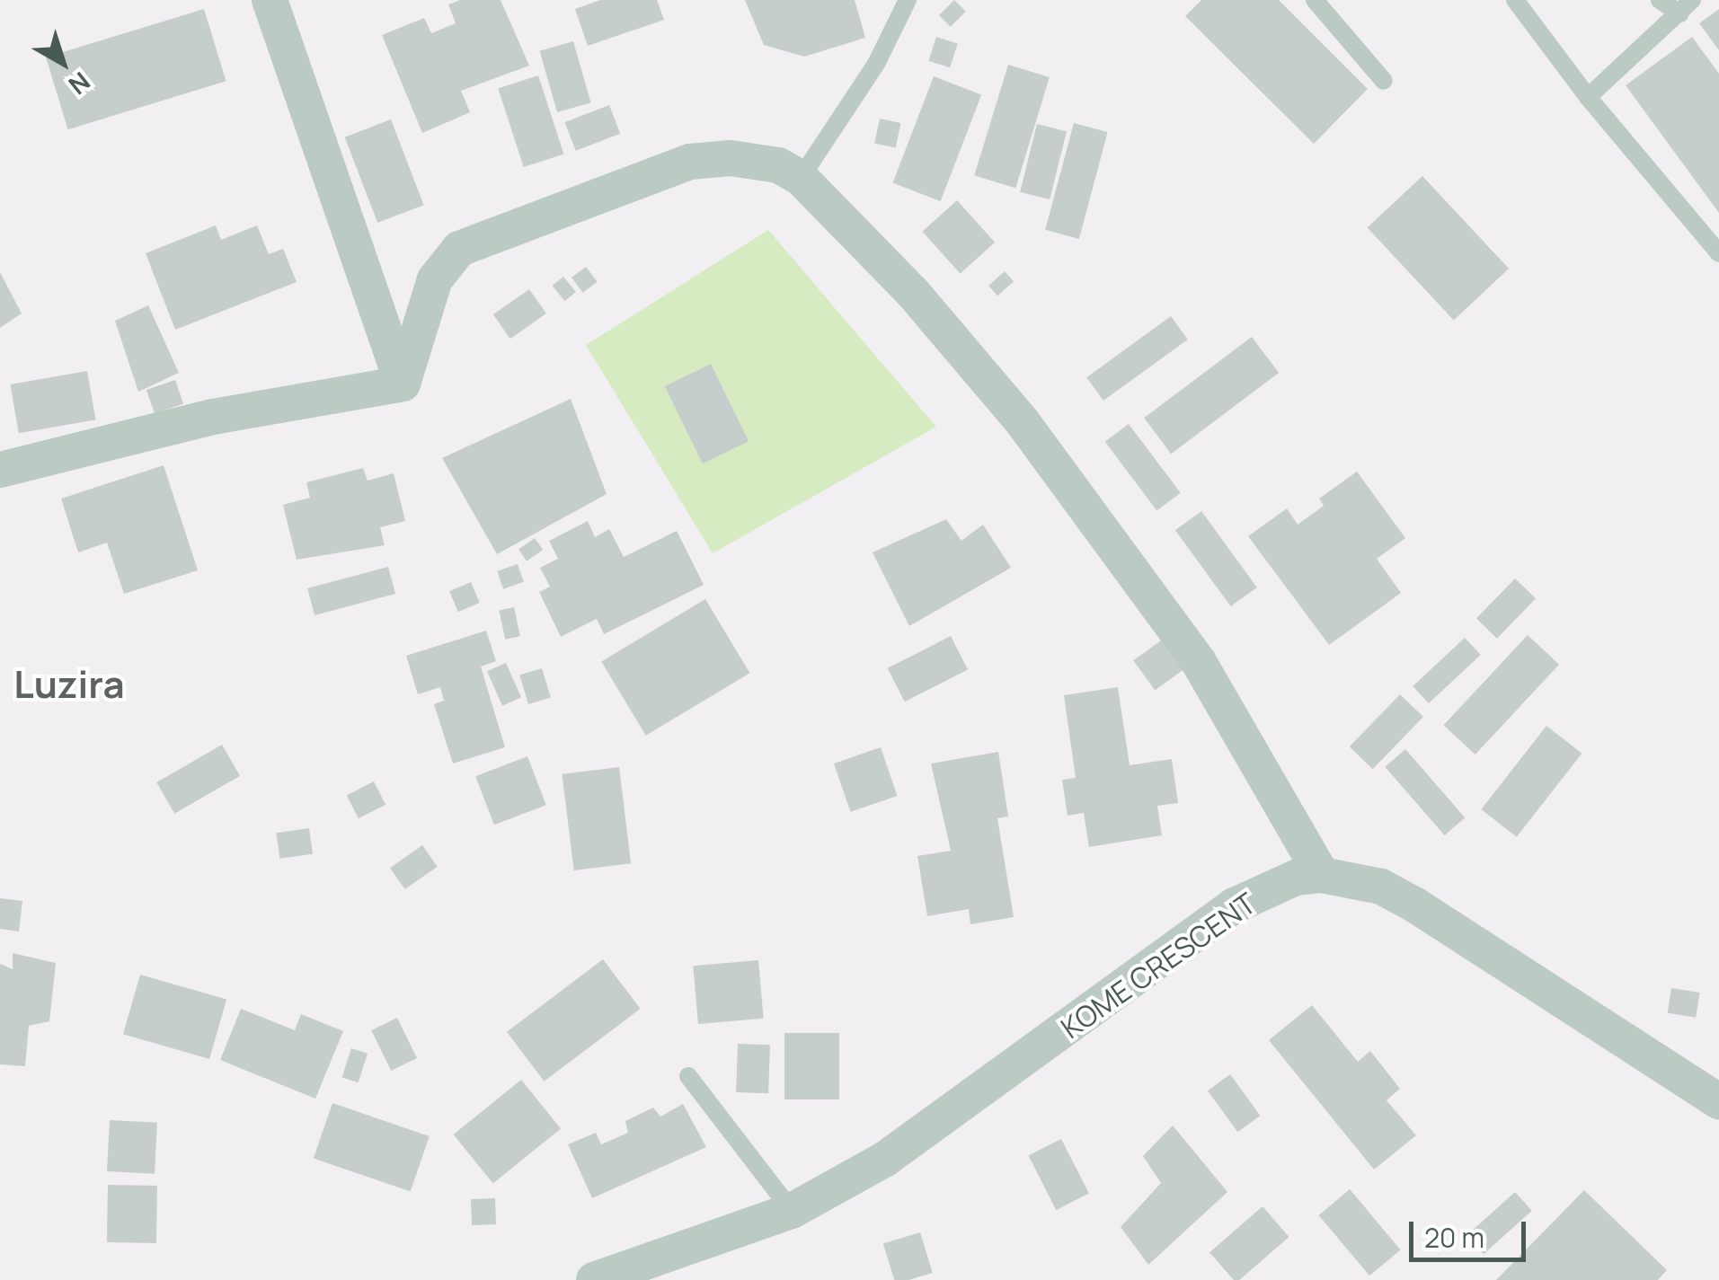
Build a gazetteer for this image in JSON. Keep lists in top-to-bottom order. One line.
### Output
{"streets":{"street":["KOME CRESCENT"]},"districts":["Luzira"],"scale_bar":"20 m","north":"bottom right"}
